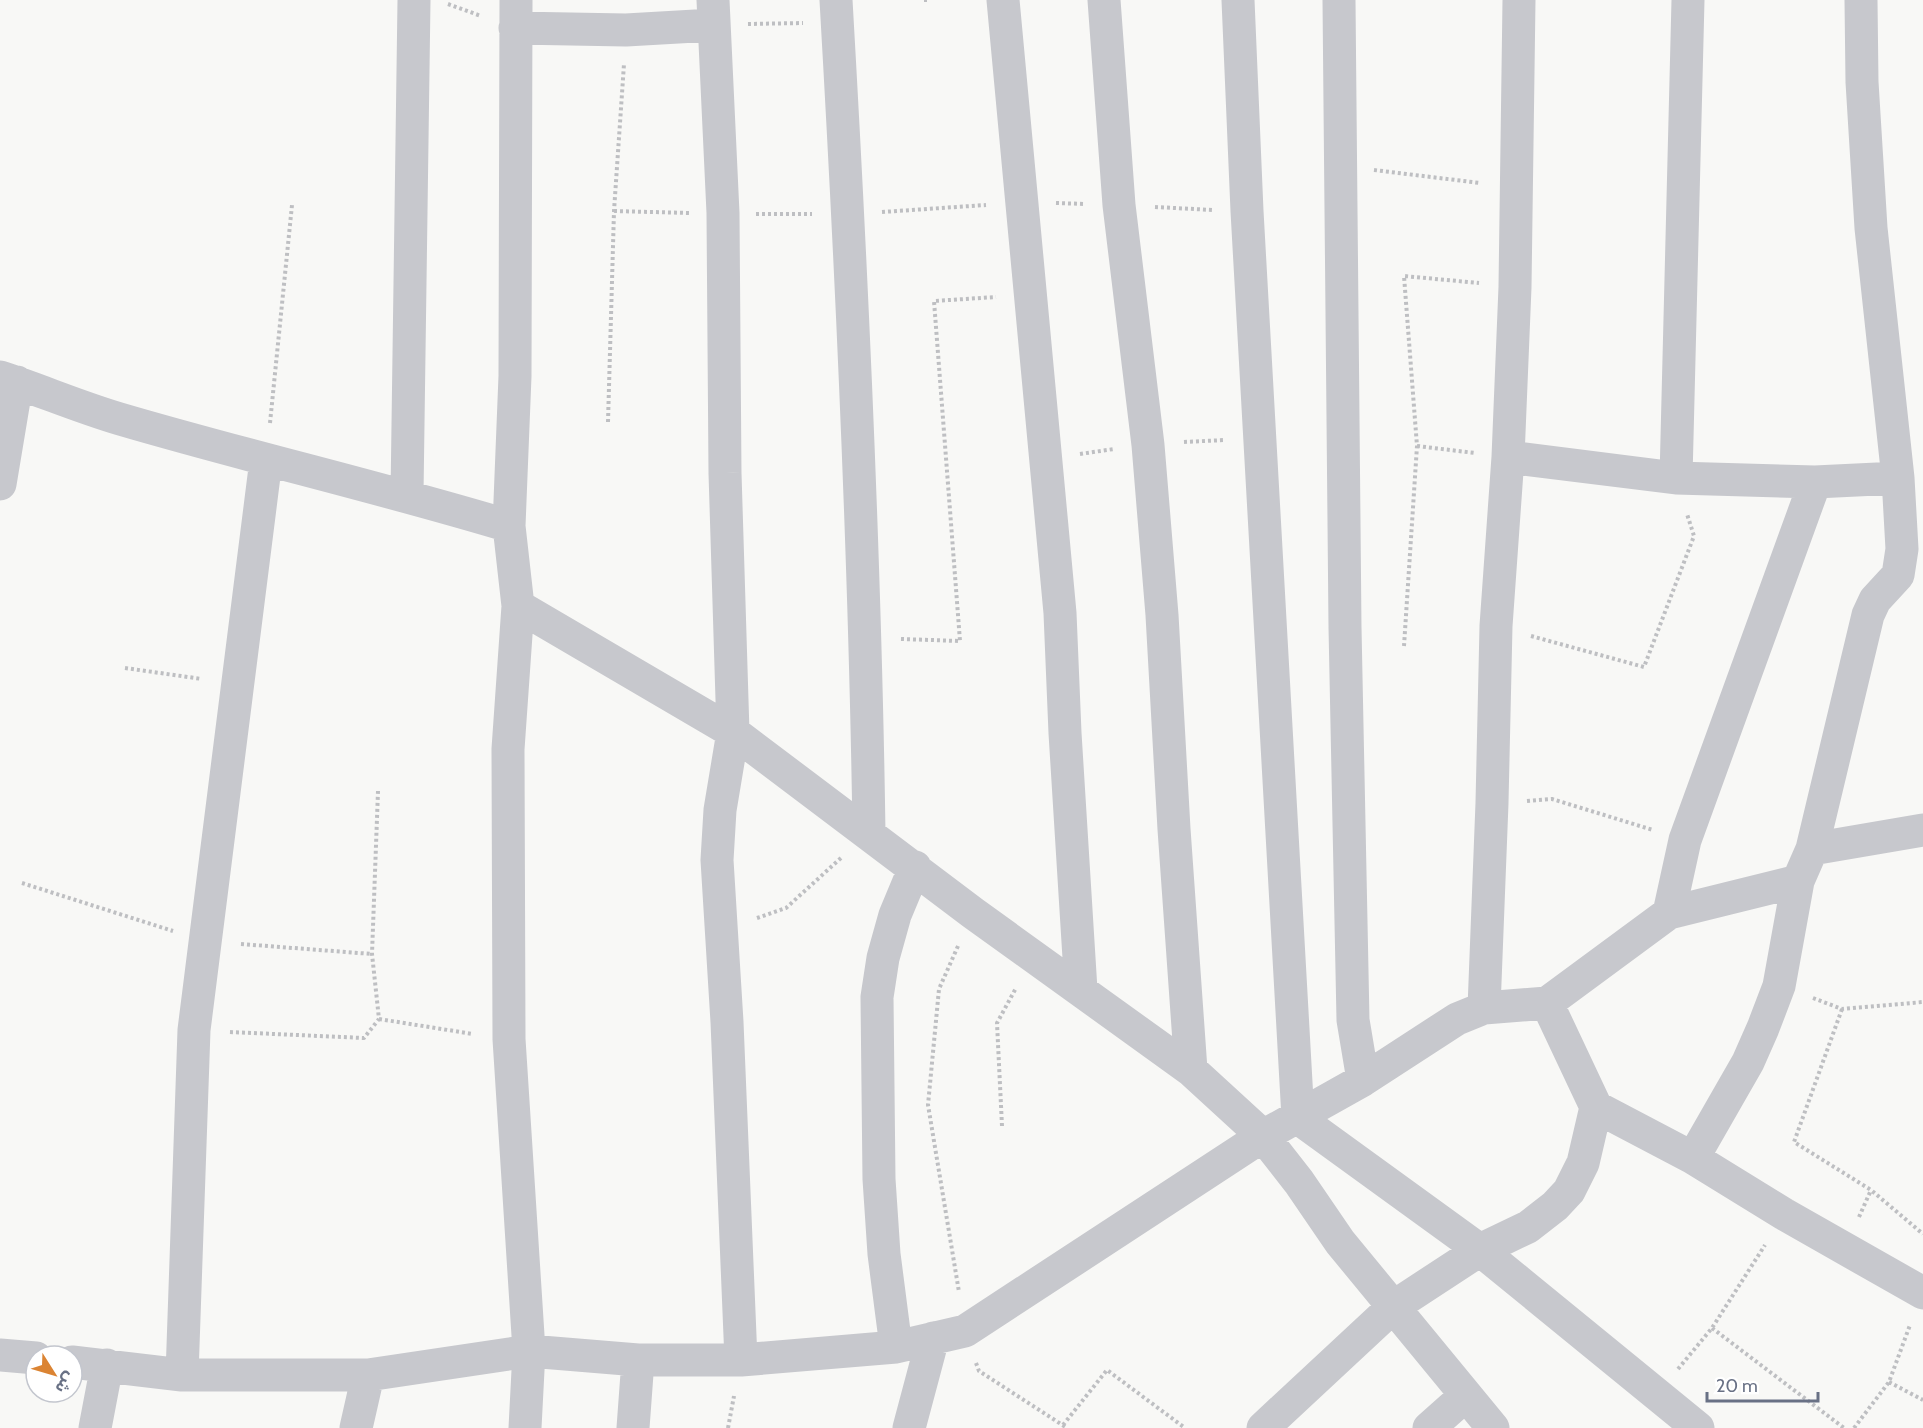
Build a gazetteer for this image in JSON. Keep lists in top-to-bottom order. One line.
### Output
{"scale_bar":"20 m","north":"bottom right"}
